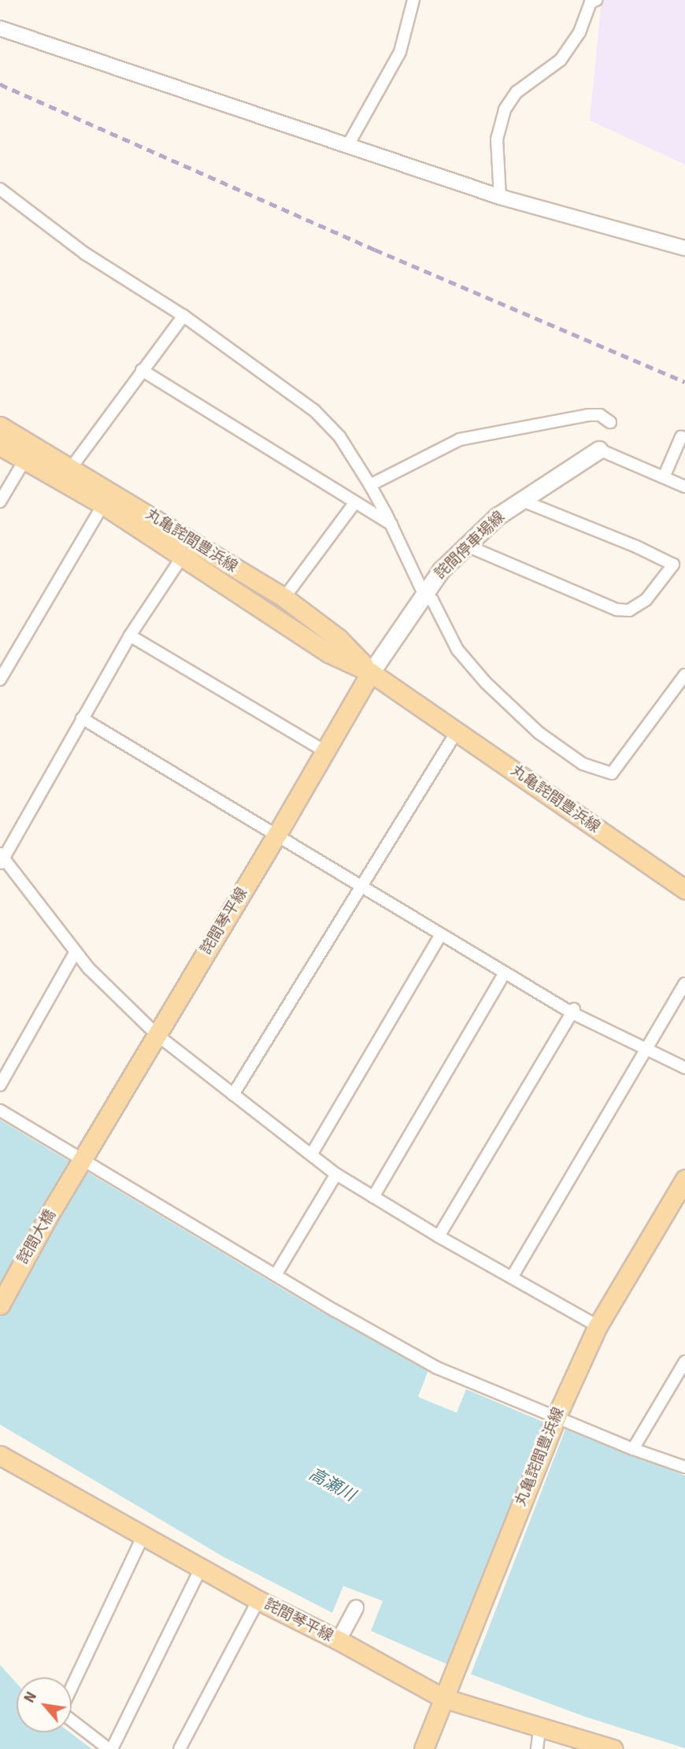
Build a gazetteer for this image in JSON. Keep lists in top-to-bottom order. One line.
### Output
{"streets":{"main road":["丸亀詫間豊浜線","詫間停車場線","詫間琴平線","詫間大橋"]},"crossings":[["丸亀詫間豊浜線","詫間停車場線"],["丸亀詫間豊浜線","詫間琴平線"],["詫間停車場線","詫間琴平線"],["詫間琴平線","詫間大橋"]],"water":["高瀬川"],"north":"top left"}
